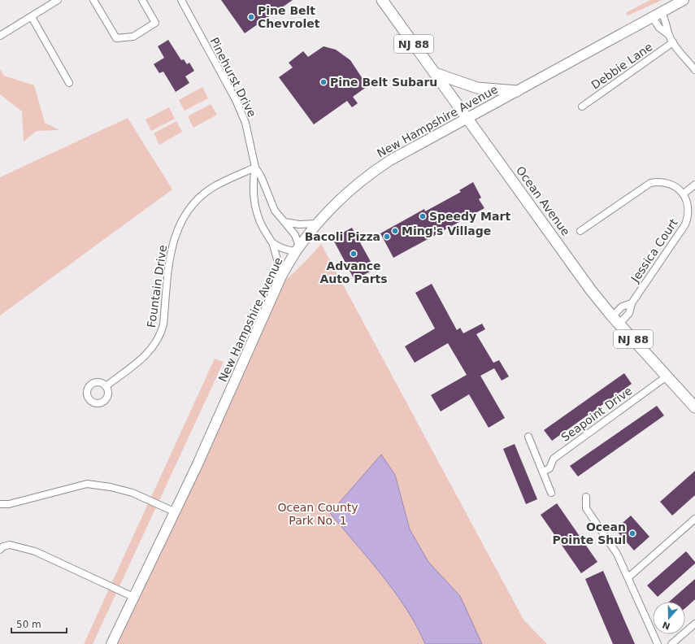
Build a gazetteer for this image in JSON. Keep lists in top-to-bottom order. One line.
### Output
{"streets":{"main road":["NJ 88","New Hampshire Avenue","Ocean Avenue"],"street":["Debbie Lane","Pinehurst Drive","Jessica Court","Fountain Drive","Seapoint Drive"]},"crossings":[["Pinehurst Drive","New Hampshire Avenue"],["Pinehurst Drive","Fountain Drive"],["New Hampshire Avenue","Ocean Avenue"],["Ocean Avenue","Jessica Court"],["Ocean Avenue","Seapoint Drive"]],"parks":["Ocean County Park No. 1"],"places":["Pine Belt Chevrolet","Pine Belt Subaru","Speedy Mart","Ming's Village","Bacoli Pizza","Advance Auto Parts","Ocean Pointe Shul"],"scale_bar":"50 m","north":"bottom"}
